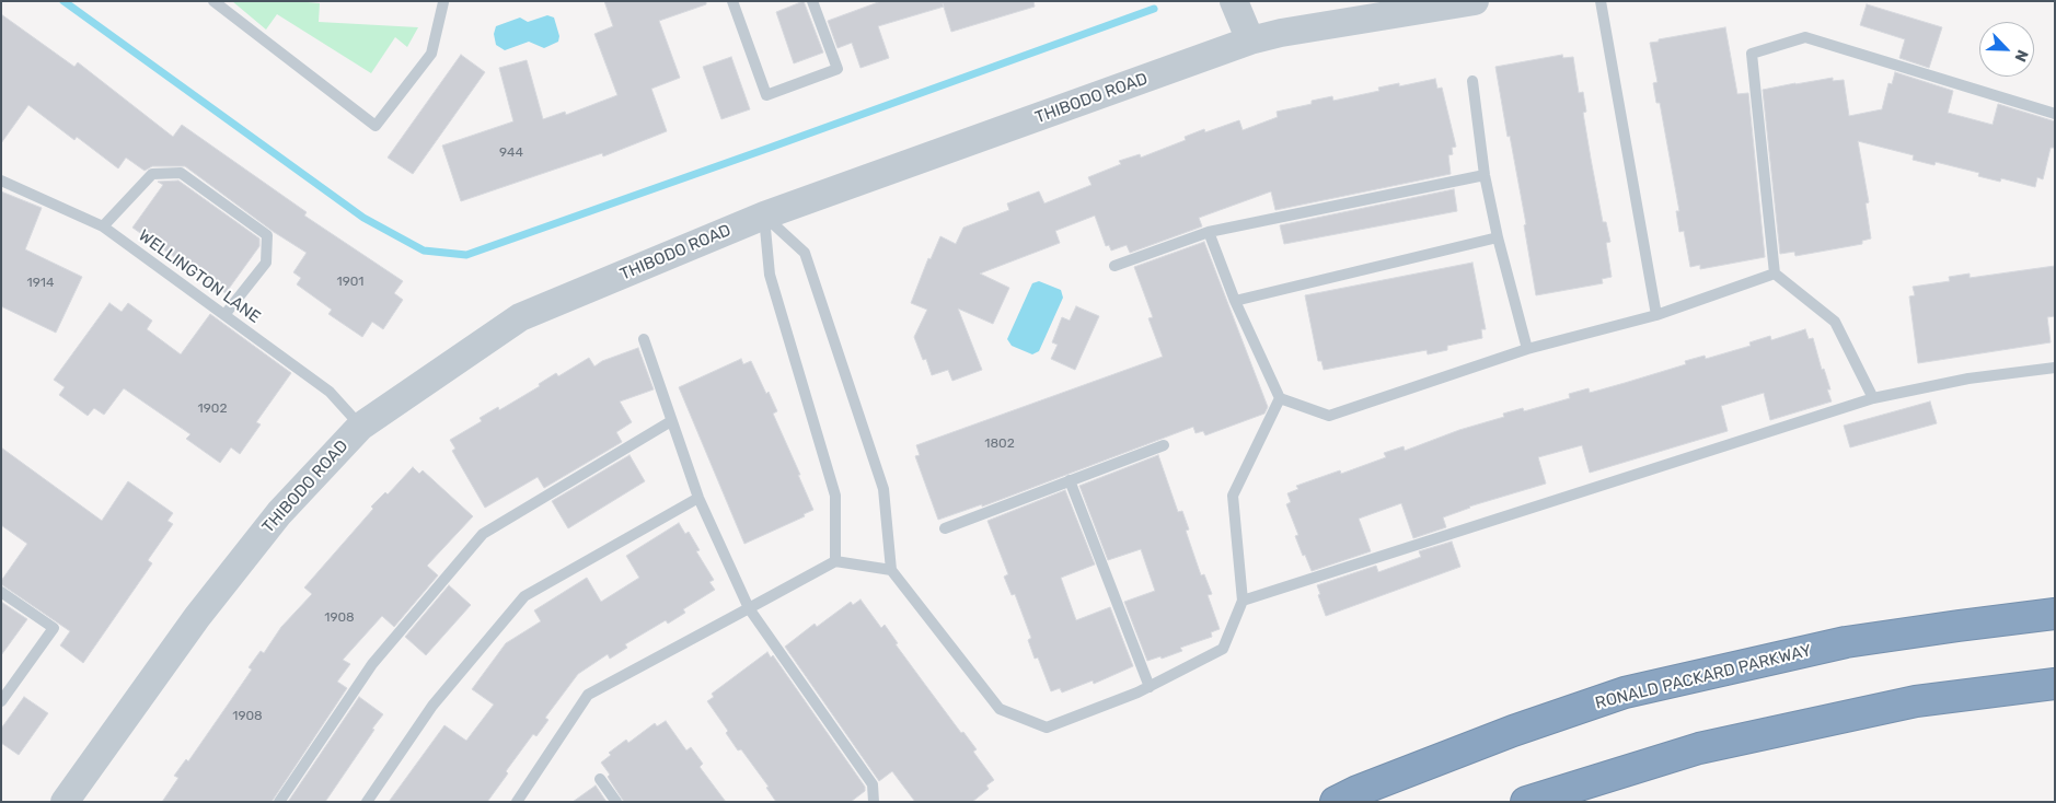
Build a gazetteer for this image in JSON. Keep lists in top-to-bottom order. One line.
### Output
{"streets":{"highway":["RONALD PACKARD PARKWAY"],"street":["THIBODO ROAD"],"lane":["WELLINGTON LANE"]},"crossings":[["THIBODO ROAD","WELLINGTON LANE"]],"house_numbers":["944","1901","1914","1902","1802","1908","1908"],"north":"bottom right"}
